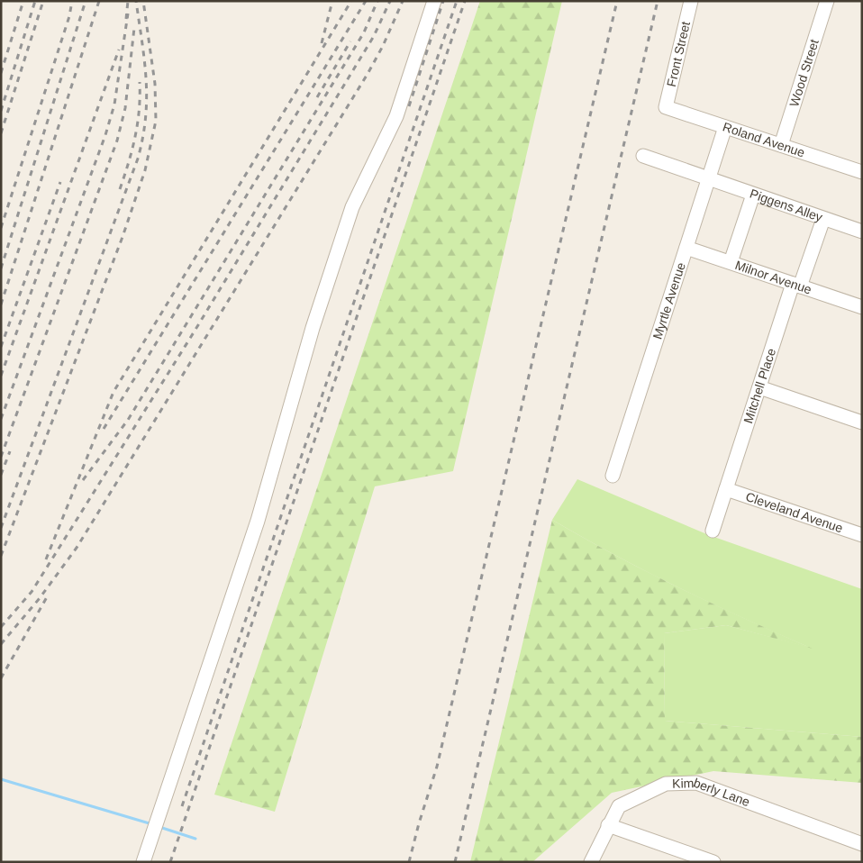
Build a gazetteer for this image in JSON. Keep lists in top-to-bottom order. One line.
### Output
{"streets":{"street":["Front Street","Wood Street","Roland Avenue","Piggens Alley","Milnor Avenue","Myrtle Avenue","Mitchell Place","Cleveland Avenue","Kimberly Lane"]},"crossings":[["Front Street","Roland Avenue"],["Wood Street","Roland Avenue"],["Roland Avenue","Myrtle Avenue"],["Piggens Alley","Myrtle Avenue"],["Piggens Alley","Mitchell Place"],["Milnor Avenue","Myrtle Avenue"],["Milnor Avenue","Mitchell Place"],["Mitchell Place","Cleveland Avenue"]]}
